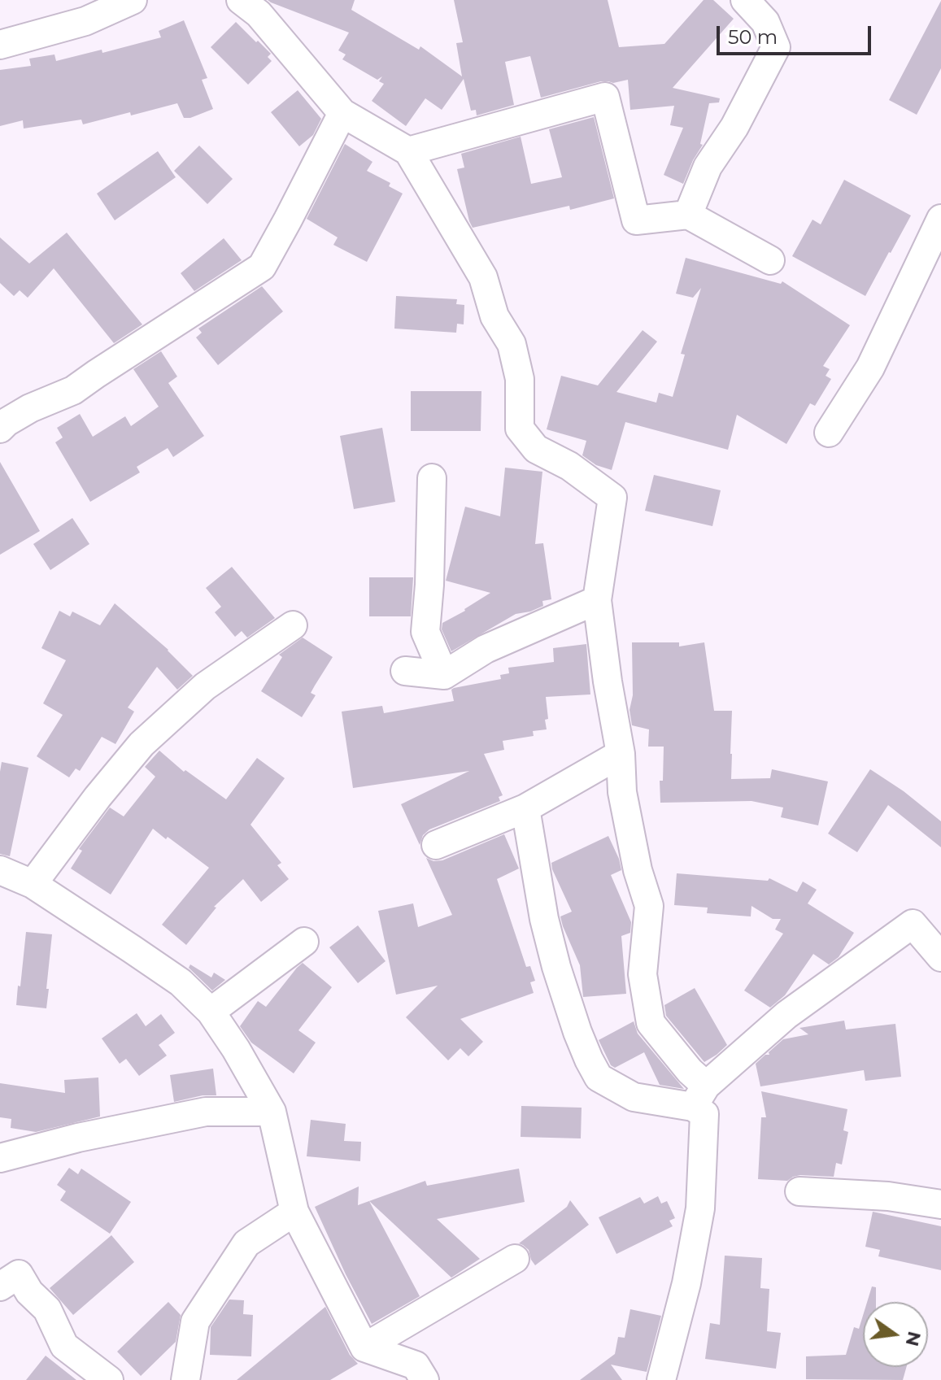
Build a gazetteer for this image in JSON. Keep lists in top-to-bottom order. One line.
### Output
{"scale_bar":"50 m","north":"right"}
